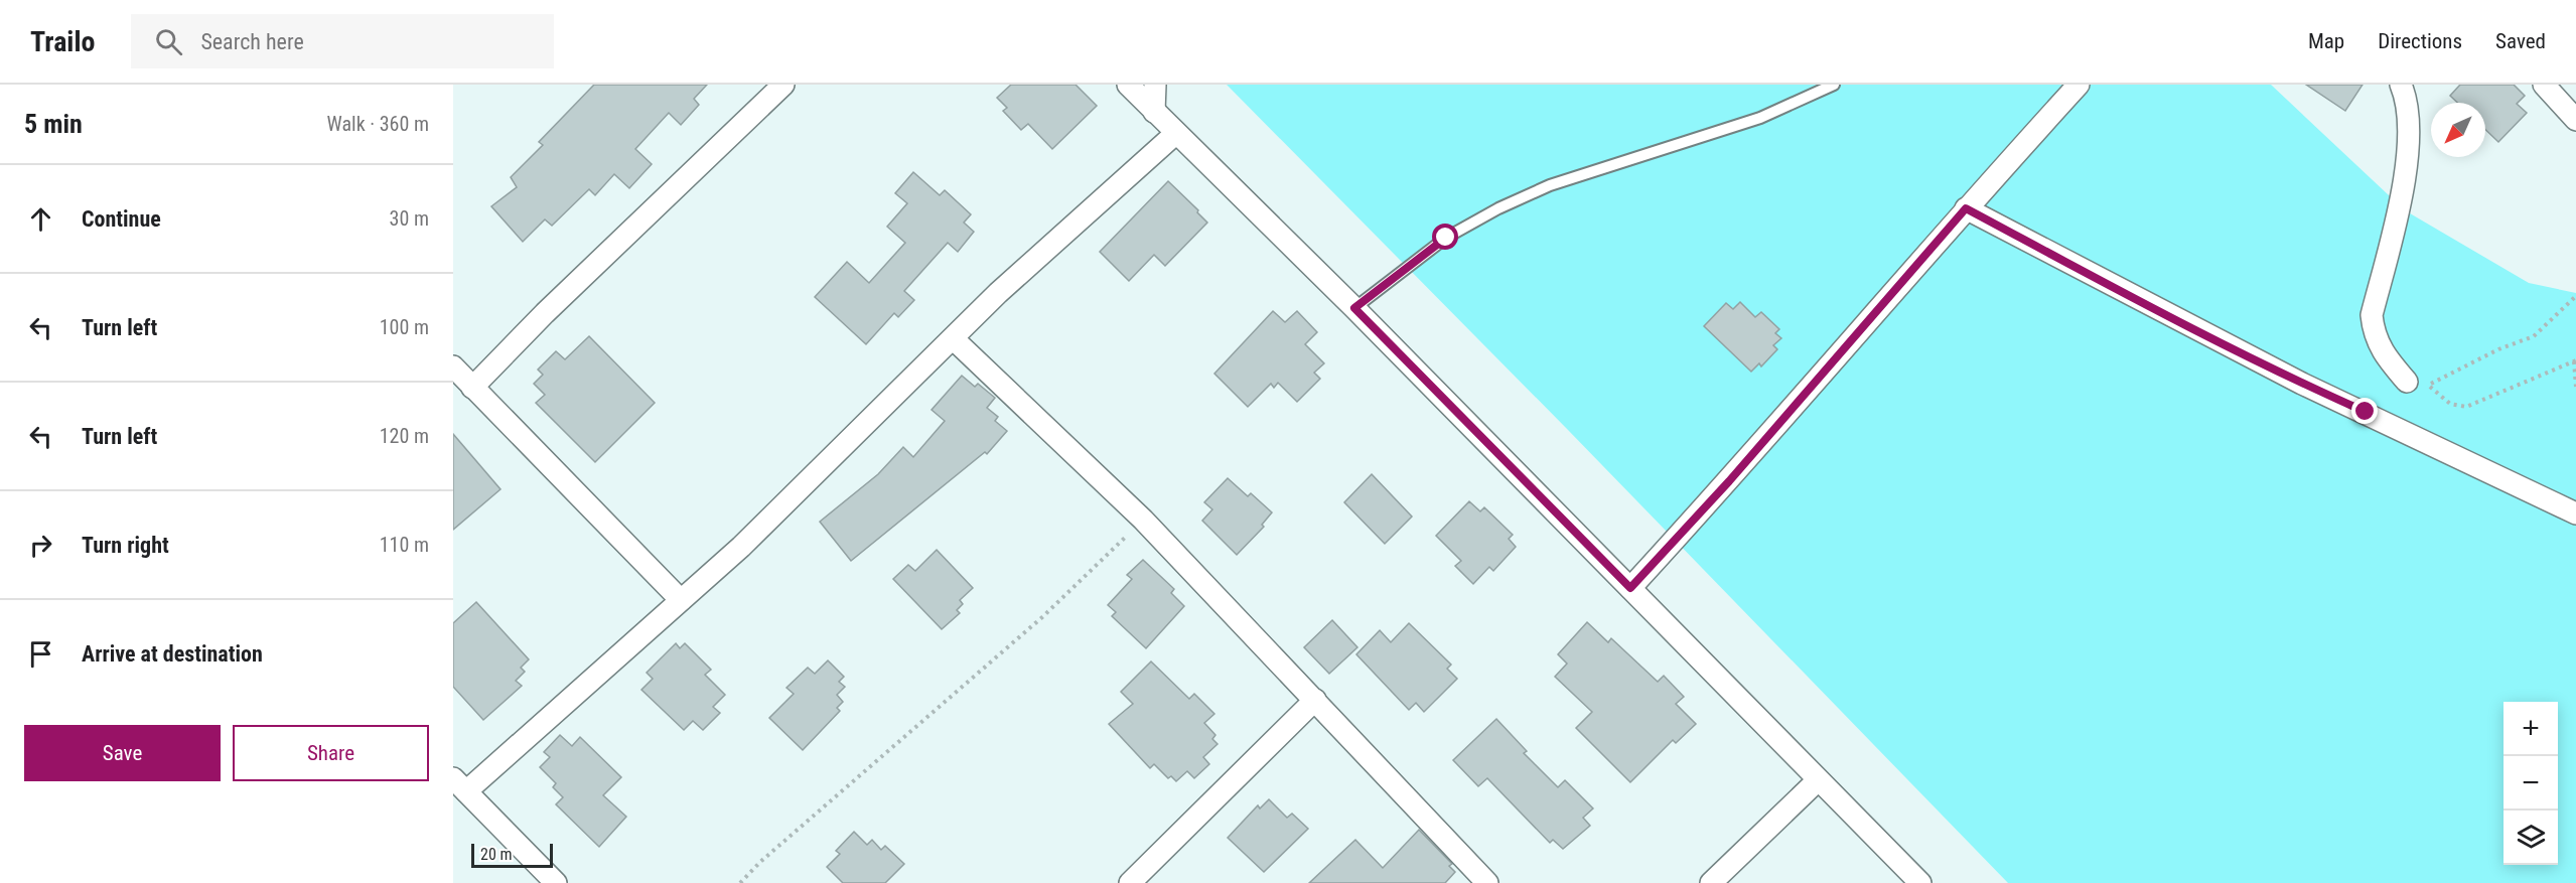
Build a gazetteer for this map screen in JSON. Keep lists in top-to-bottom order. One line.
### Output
{"scale_bar":"20 m","north":"bottom left","page":{"header":"Trailo","search":"Search here","nav":["Map","Directions","Saved"],"heading":["5 min","Walk · 360 m"],"list":[["Continue","30 m"],["Turn left","100 m"],["Turn left","120 m"],["Turn right","110 m"],"Arrive at destination"],"map_buttons":["+","−"],"buttons":["Save","Share"],"scale":"20 m"}}
